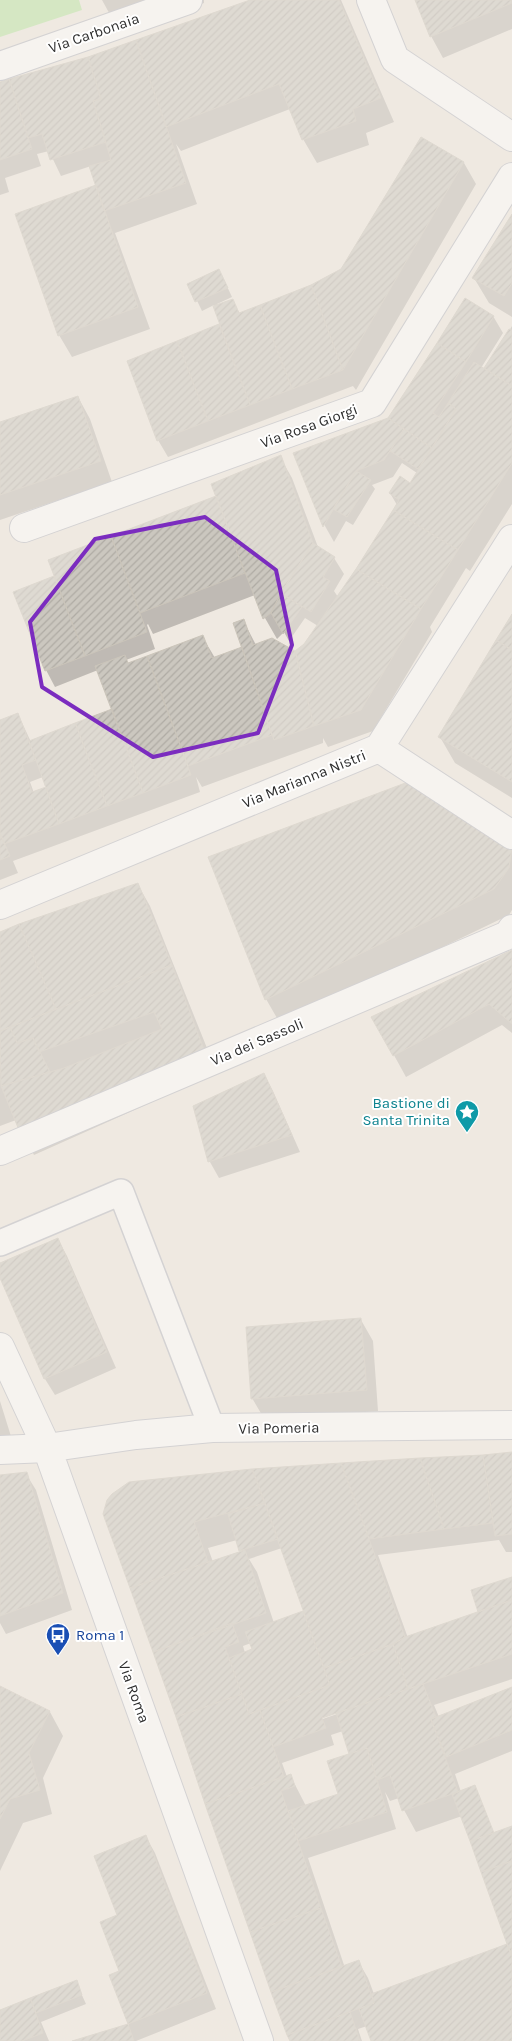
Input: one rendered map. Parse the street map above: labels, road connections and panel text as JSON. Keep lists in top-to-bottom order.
{
  "streets": {
    "street": [
      "Via Carbonaia",
      "Via Rosa Giorgi",
      "Via Marianna Nistri",
      "Via dei Sassoli",
      "Via Pomeria",
      "Via Roma"
    ]
  },
  "crossings": [
    ["Via Pomeria", "Via Roma"]
  ],
  "places": {
    "place": ["Bastione di Santa Trinita"],
    "bus stop": ["Roma 1"]
  }
}
